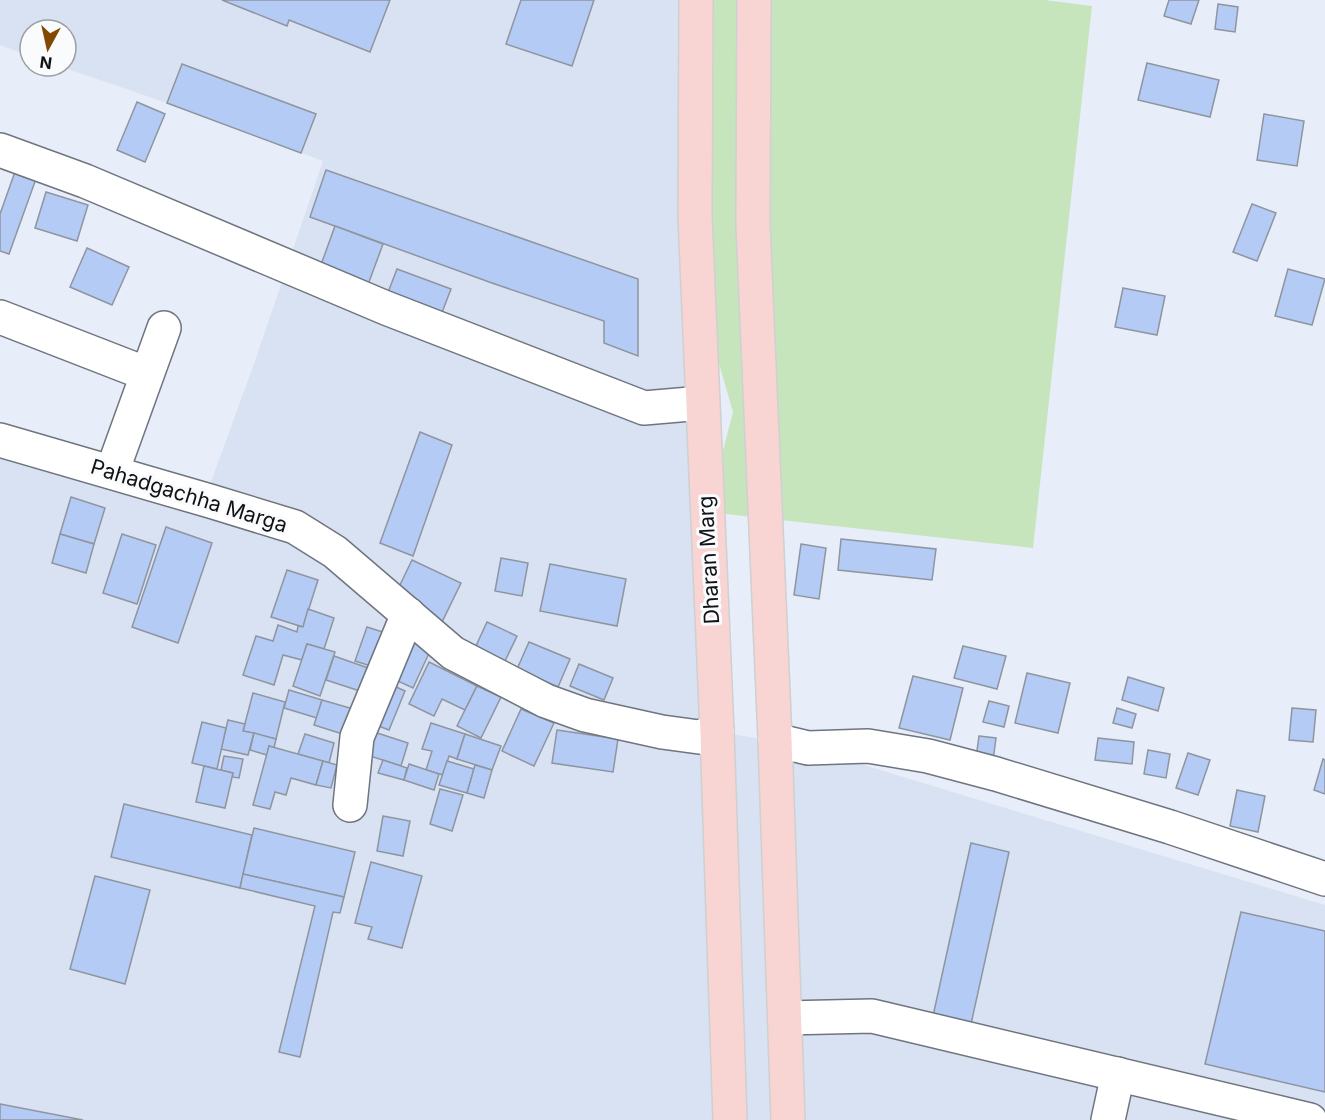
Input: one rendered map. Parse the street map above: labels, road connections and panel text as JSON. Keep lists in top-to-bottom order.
{
  "streets": {
    "main road": ["Dharan Marg"],
    "street": ["Pahadgachha Marga"]
  },
  "crossings": [
    ["Pahadgachha Marga", "Dharan Marg"]
  ],
  "north": "bottom"
}
